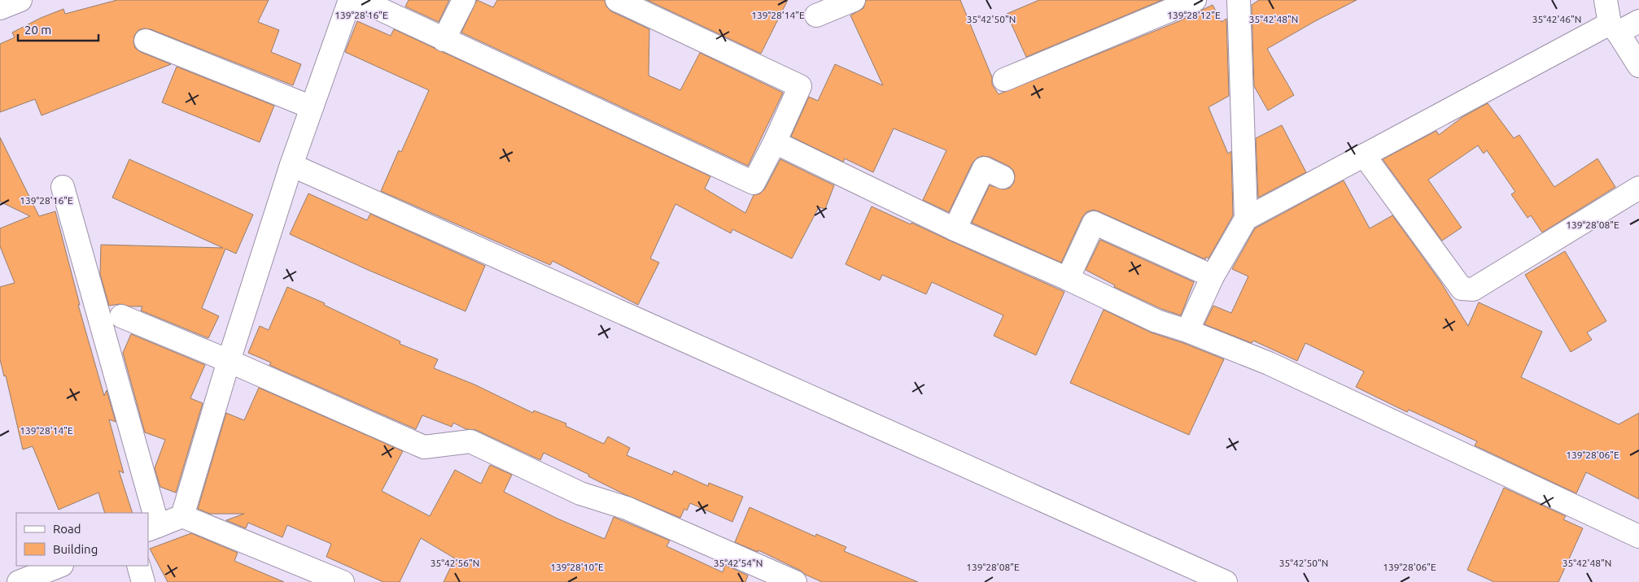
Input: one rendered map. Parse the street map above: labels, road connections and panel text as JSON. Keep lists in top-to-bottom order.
{
  "legend": ["Road", "Building"],
  "scale_bar": "20 m",
  "coordinates": [
    "139°28'14\"E",
    "139°28'16\"E",
    "139°28'12\"E",
    "35°42'50\"N",
    "35°42'48\"N",
    "35°42'46\"N",
    "139°28'08\"E",
    "139°28'06\"E",
    "35°42'56\"N",
    "35°42'54\"N",
    "139°28'10\"E"
  ]
}
